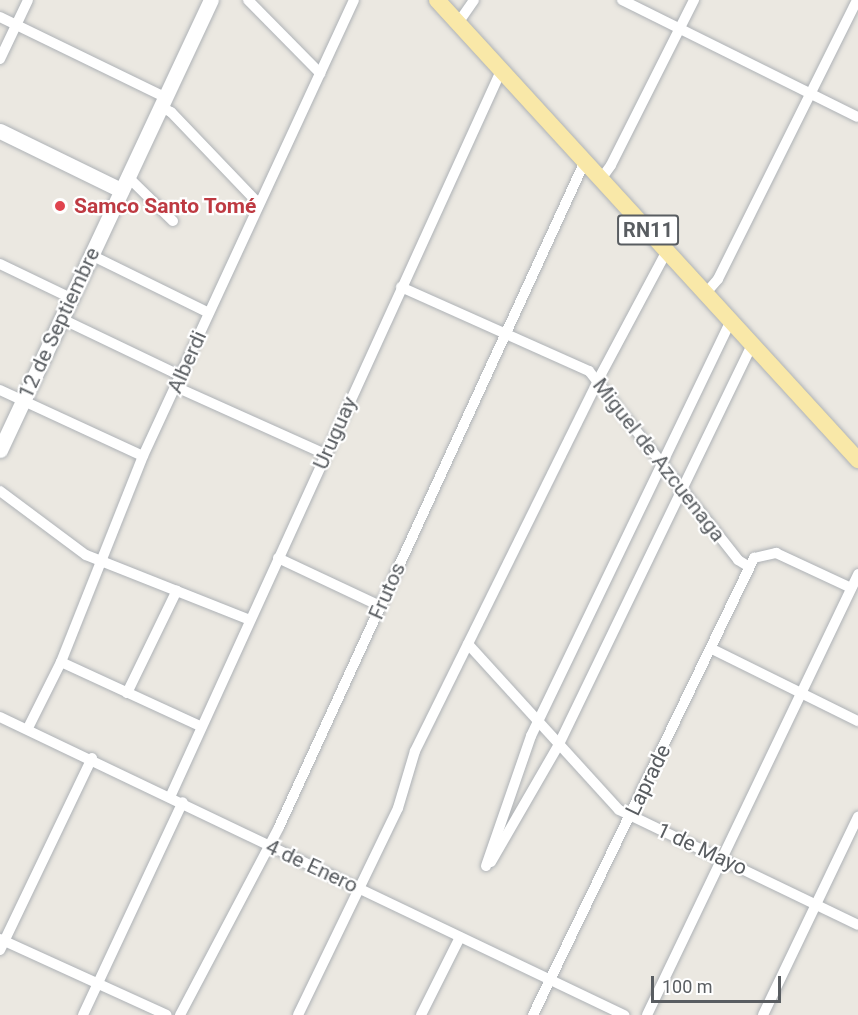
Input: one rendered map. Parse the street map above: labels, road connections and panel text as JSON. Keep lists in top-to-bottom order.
{
  "streets": {
    "main road": ["RN11"],
    "street": [
      "12 de Septiembre",
      "Alberdi",
      "Uruguay",
      "Miguel de Azcuenaga",
      "Frutos",
      "Laprade",
      "1 de Mayo",
      "4 de Enero"
    ]
  },
  "crossings": [
    ["RN11", "Uruguay"],
    ["RN11", "Frutos"],
    ["Alberdi", "4 de Enero"],
    ["Uruguay", "Miguel de Azcuenaga"],
    ["Uruguay", "4 de Enero"],
    ["Miguel de Azcuenaga", "Frutos"],
    ["Miguel de Azcuenaga", "Laprade"],
    ["Frutos", "4 de Enero"],
    ["Laprade", "1 de Mayo"],
    ["Laprade", "4 de Enero"]
  ],
  "places": ["Samco Santo Tomé"],
  "scale_bar": "100 m"
}
